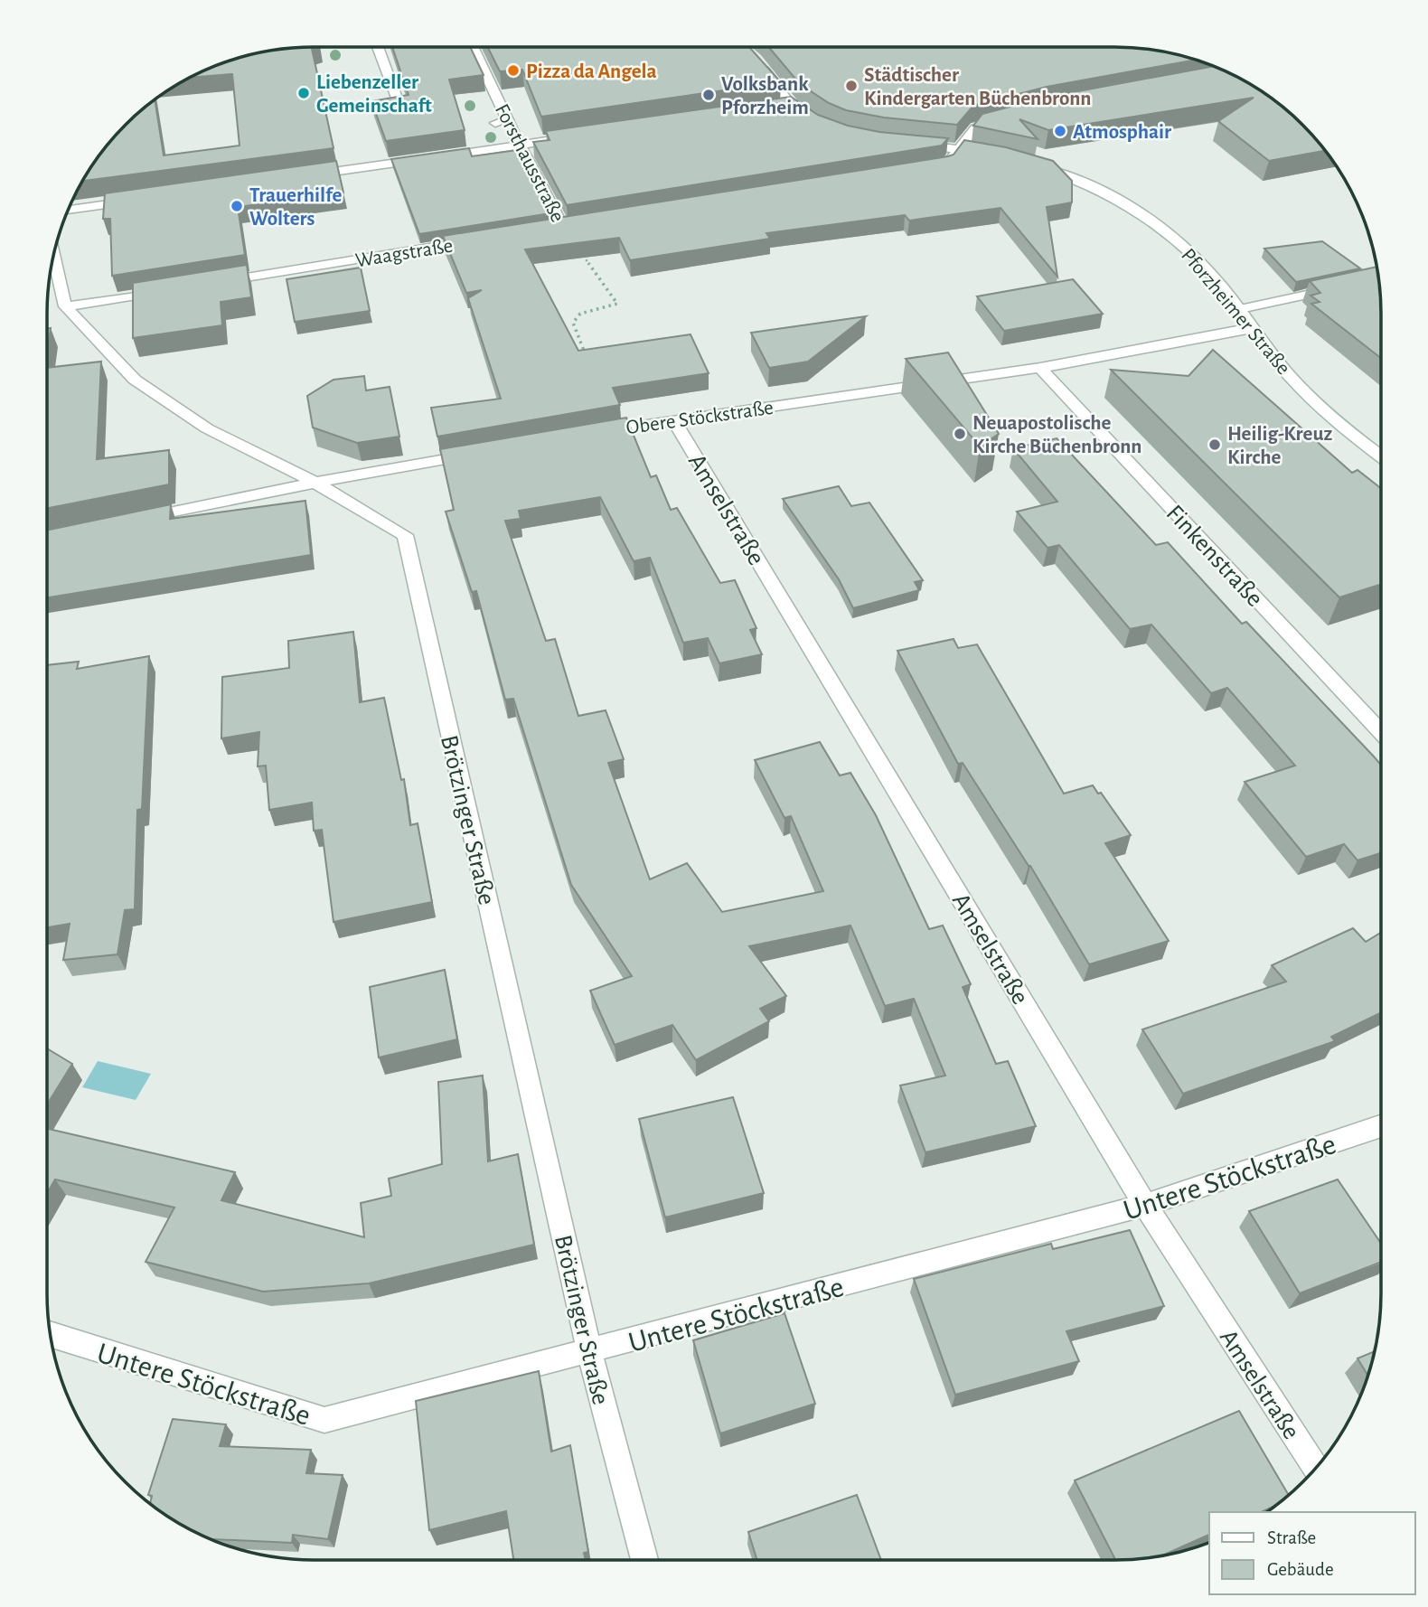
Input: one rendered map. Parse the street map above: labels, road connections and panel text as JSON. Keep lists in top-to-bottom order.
{
  "streets": {
    "street": [
      "Forsthausstraße",
      "Waagstraße",
      "Pforzheimer Straße",
      "Obere Stöckstraße",
      "Amselstraße",
      "Finkenstraße",
      "Brötzinger Straße",
      "Untere Stöckstraße"
    ]
  },
  "crossings": [
    ["Pforzheimer Straße", "Obere Stöckstraße"],
    ["Obere Stöckstraße", "Amselstraße"],
    ["Obere Stöckstraße", "Finkenstraße"],
    ["Amselstraße", "Untere Stöckstraße"],
    ["Brötzinger Straße", "Untere Stöckstraße"]
  ],
  "places": [
    "Pizza da Angela",
    "Städtischer Kindergarten Büchenbronn",
    "Liebenzeller Gemeinschaft",
    "Volksbank Pforzheim",
    "Atmosphair",
    "Trauerhilfe Wolters",
    "Neuapostolische Kirche Büchenbronn",
    "Heilig-Kreuz Kirche"
  ],
  "legend": ["Straße", "Gebäude"]
}
